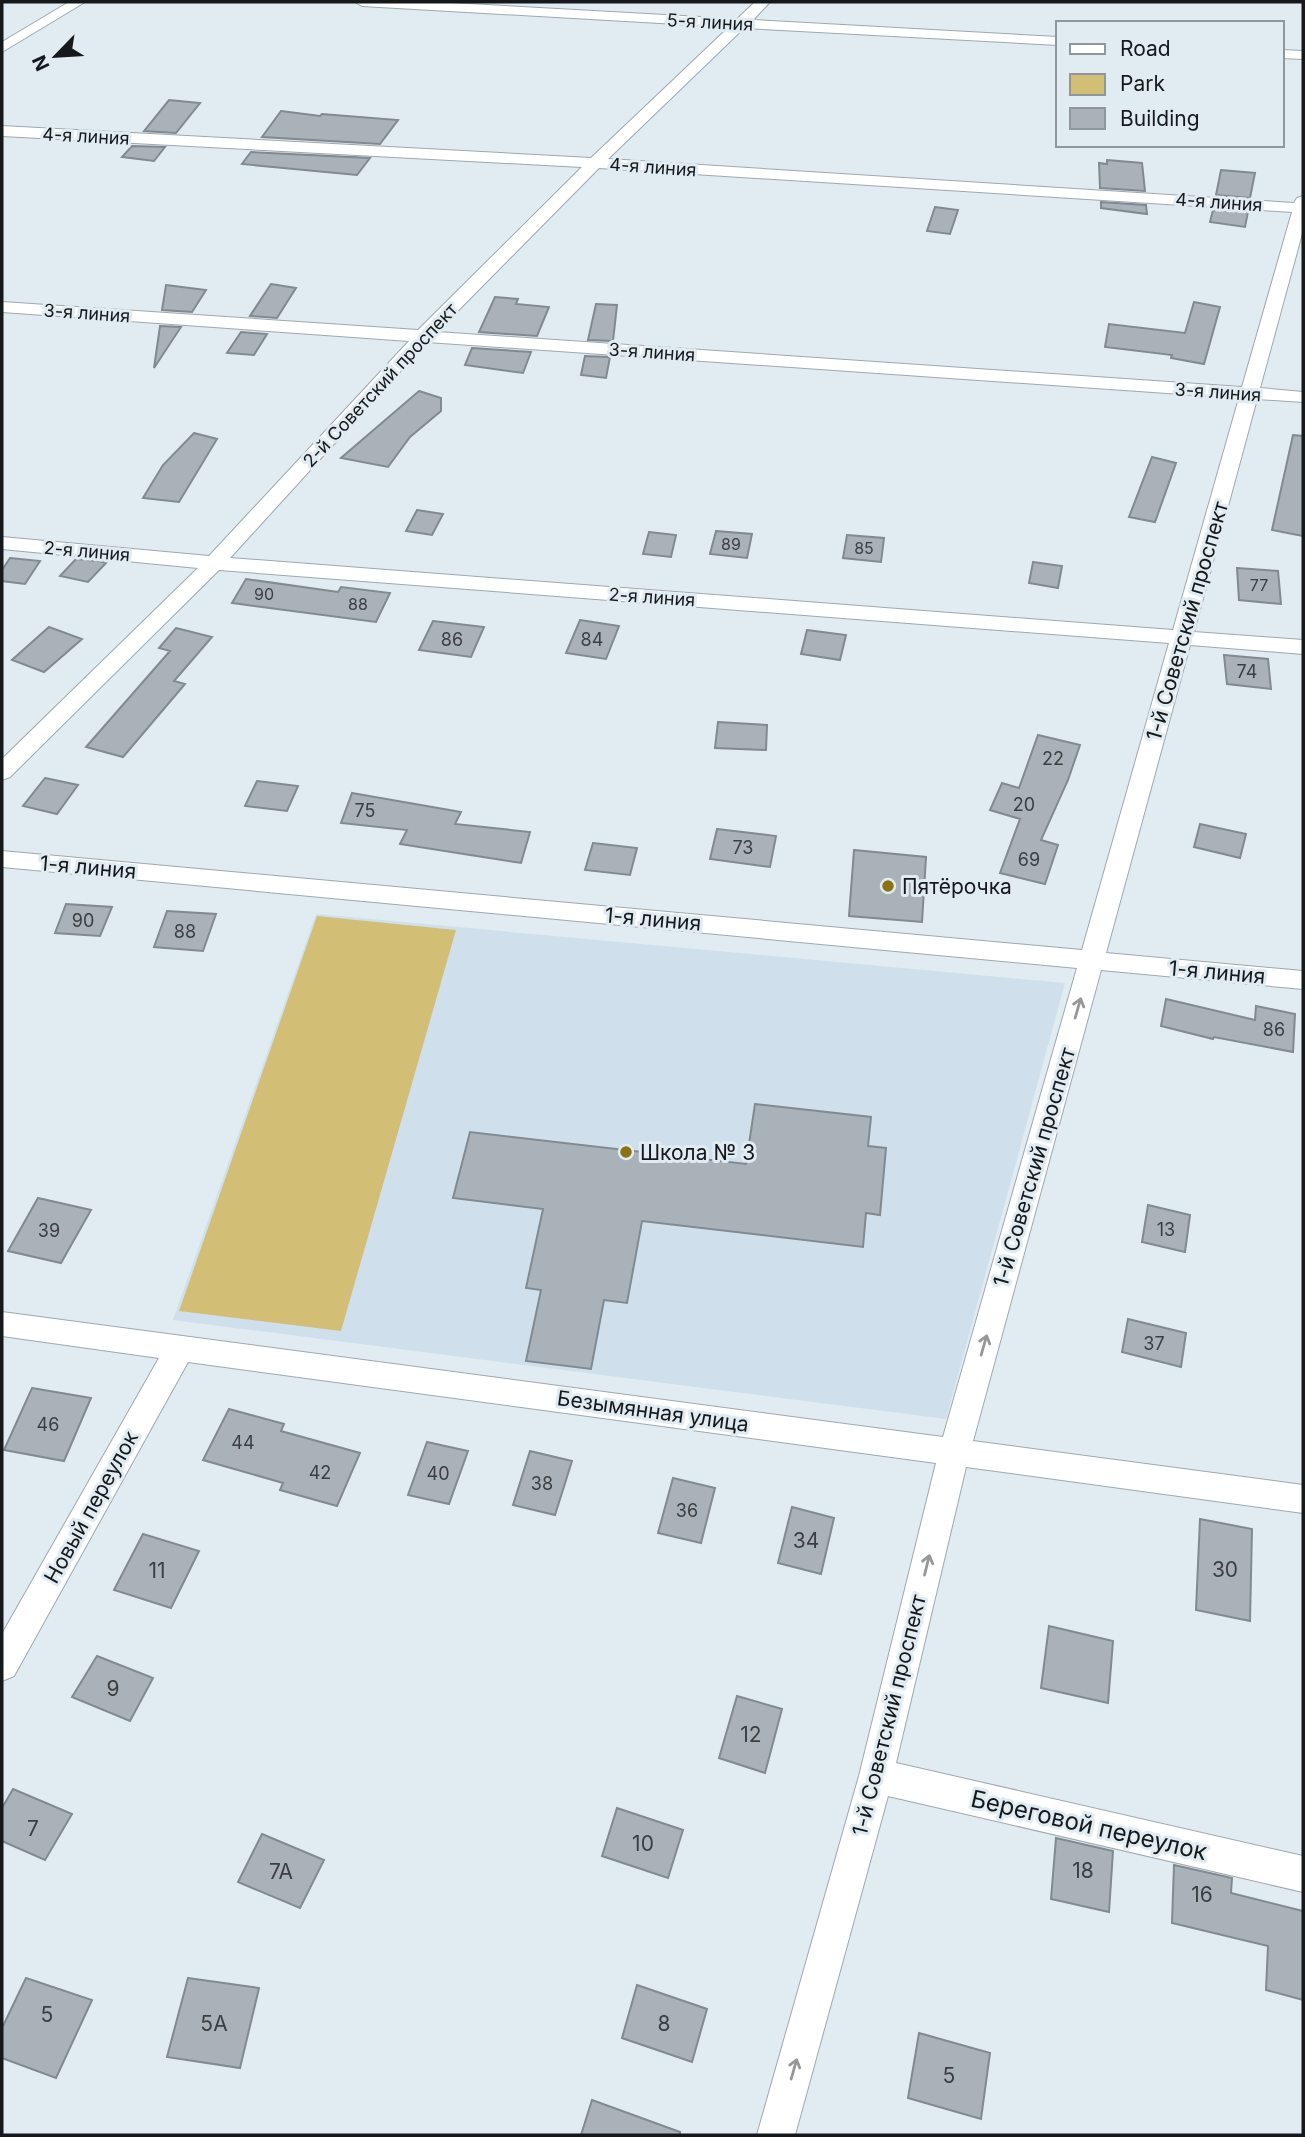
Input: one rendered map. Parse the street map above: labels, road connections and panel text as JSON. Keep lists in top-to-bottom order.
{
  "streets": {
    "street": [
      "5-я линия",
      "4-я линия",
      "3-я линия",
      "2-й Советский проспект",
      "2-я линия",
      "1-й Советский проспект",
      "1-я линия",
      "Безымянная улица",
      "Новый переулок",
      "Береговой переулок"
    ]
  },
  "crossings": [
    ["5-я линия", "2-й Советский проспект"],
    ["4-я линия", "2-й Советский проспект"],
    ["4-я линия", "1-й Советский проспект"],
    ["3-я линия", "2-й Советский проспект"],
    ["3-я линия", "1-й Советский проспект"],
    ["2-й Советский проспект", "2-я линия"],
    ["2-я линия", "1-й Советский проспект"],
    ["1-й Советский проспект", "1-я линия"],
    ["1-й Советский проспект", "Безымянная улица"],
    ["1-й Советский проспект", "Береговой переулок"],
    ["Безымянная улица", "Новый переулок"]
  ],
  "one_way": ["1-й Советский проспект"],
  "places": ["Пятёрочка", "Школа № 3"],
  "house_numbers": [
    "89",
    "85",
    "77",
    "90",
    "88",
    "86",
    "84",
    "74",
    "22",
    "20",
    "75",
    "73",
    "69",
    "90",
    "88",
    "86",
    "13",
    "39",
    "37",
    "46",
    "44",
    "42",
    "40",
    "38",
    "36",
    "34",
    "30",
    "11",
    "9",
    "12",
    "7",
    "10",
    "18",
    "7А",
    "16",
    "5",
    "5А",
    "8",
    "5"
  ],
  "legend": ["Road", "Park", "Building"],
  "north": "bottom left"
}
